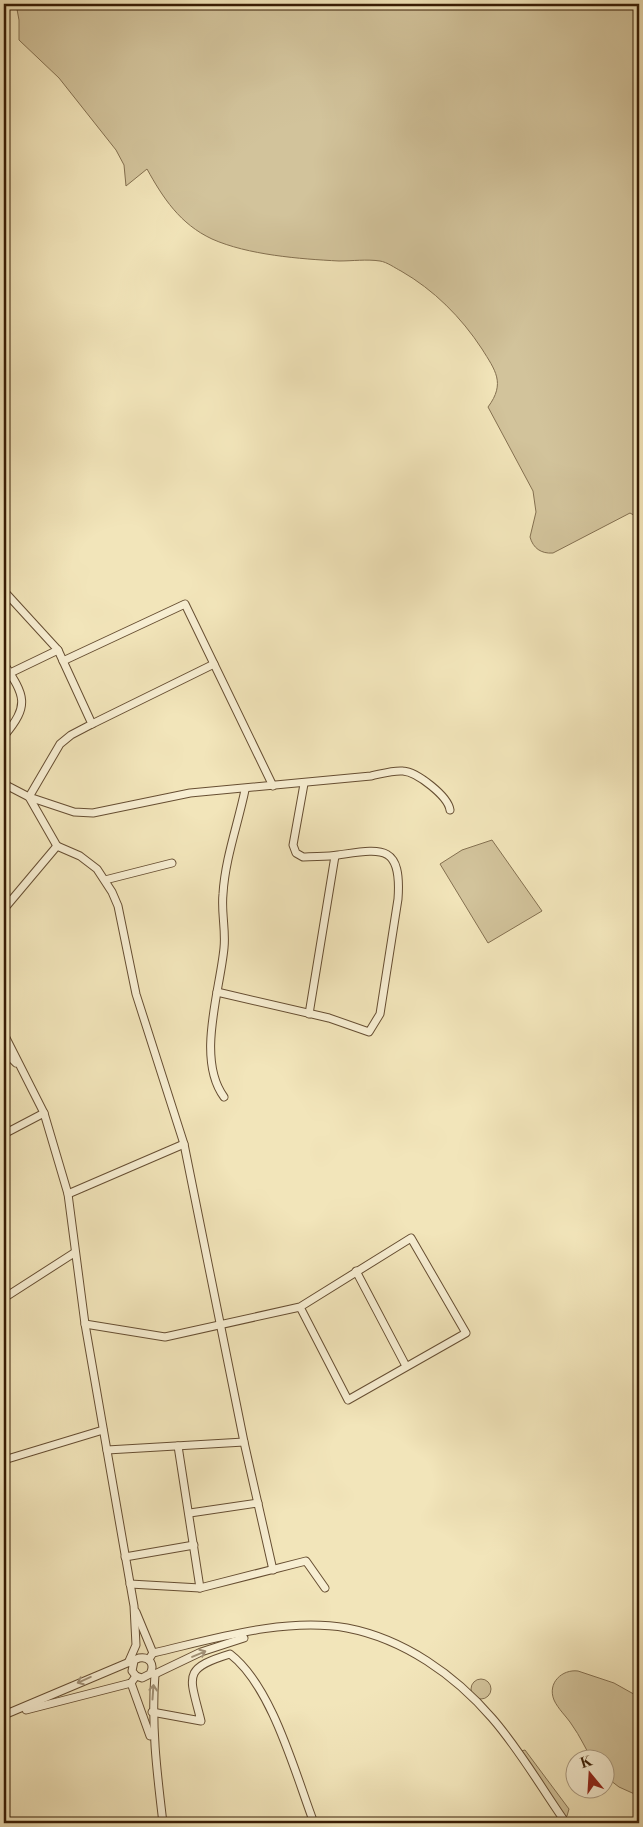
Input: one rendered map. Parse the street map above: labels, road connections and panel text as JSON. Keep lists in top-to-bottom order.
{
  "north": "top"
}
